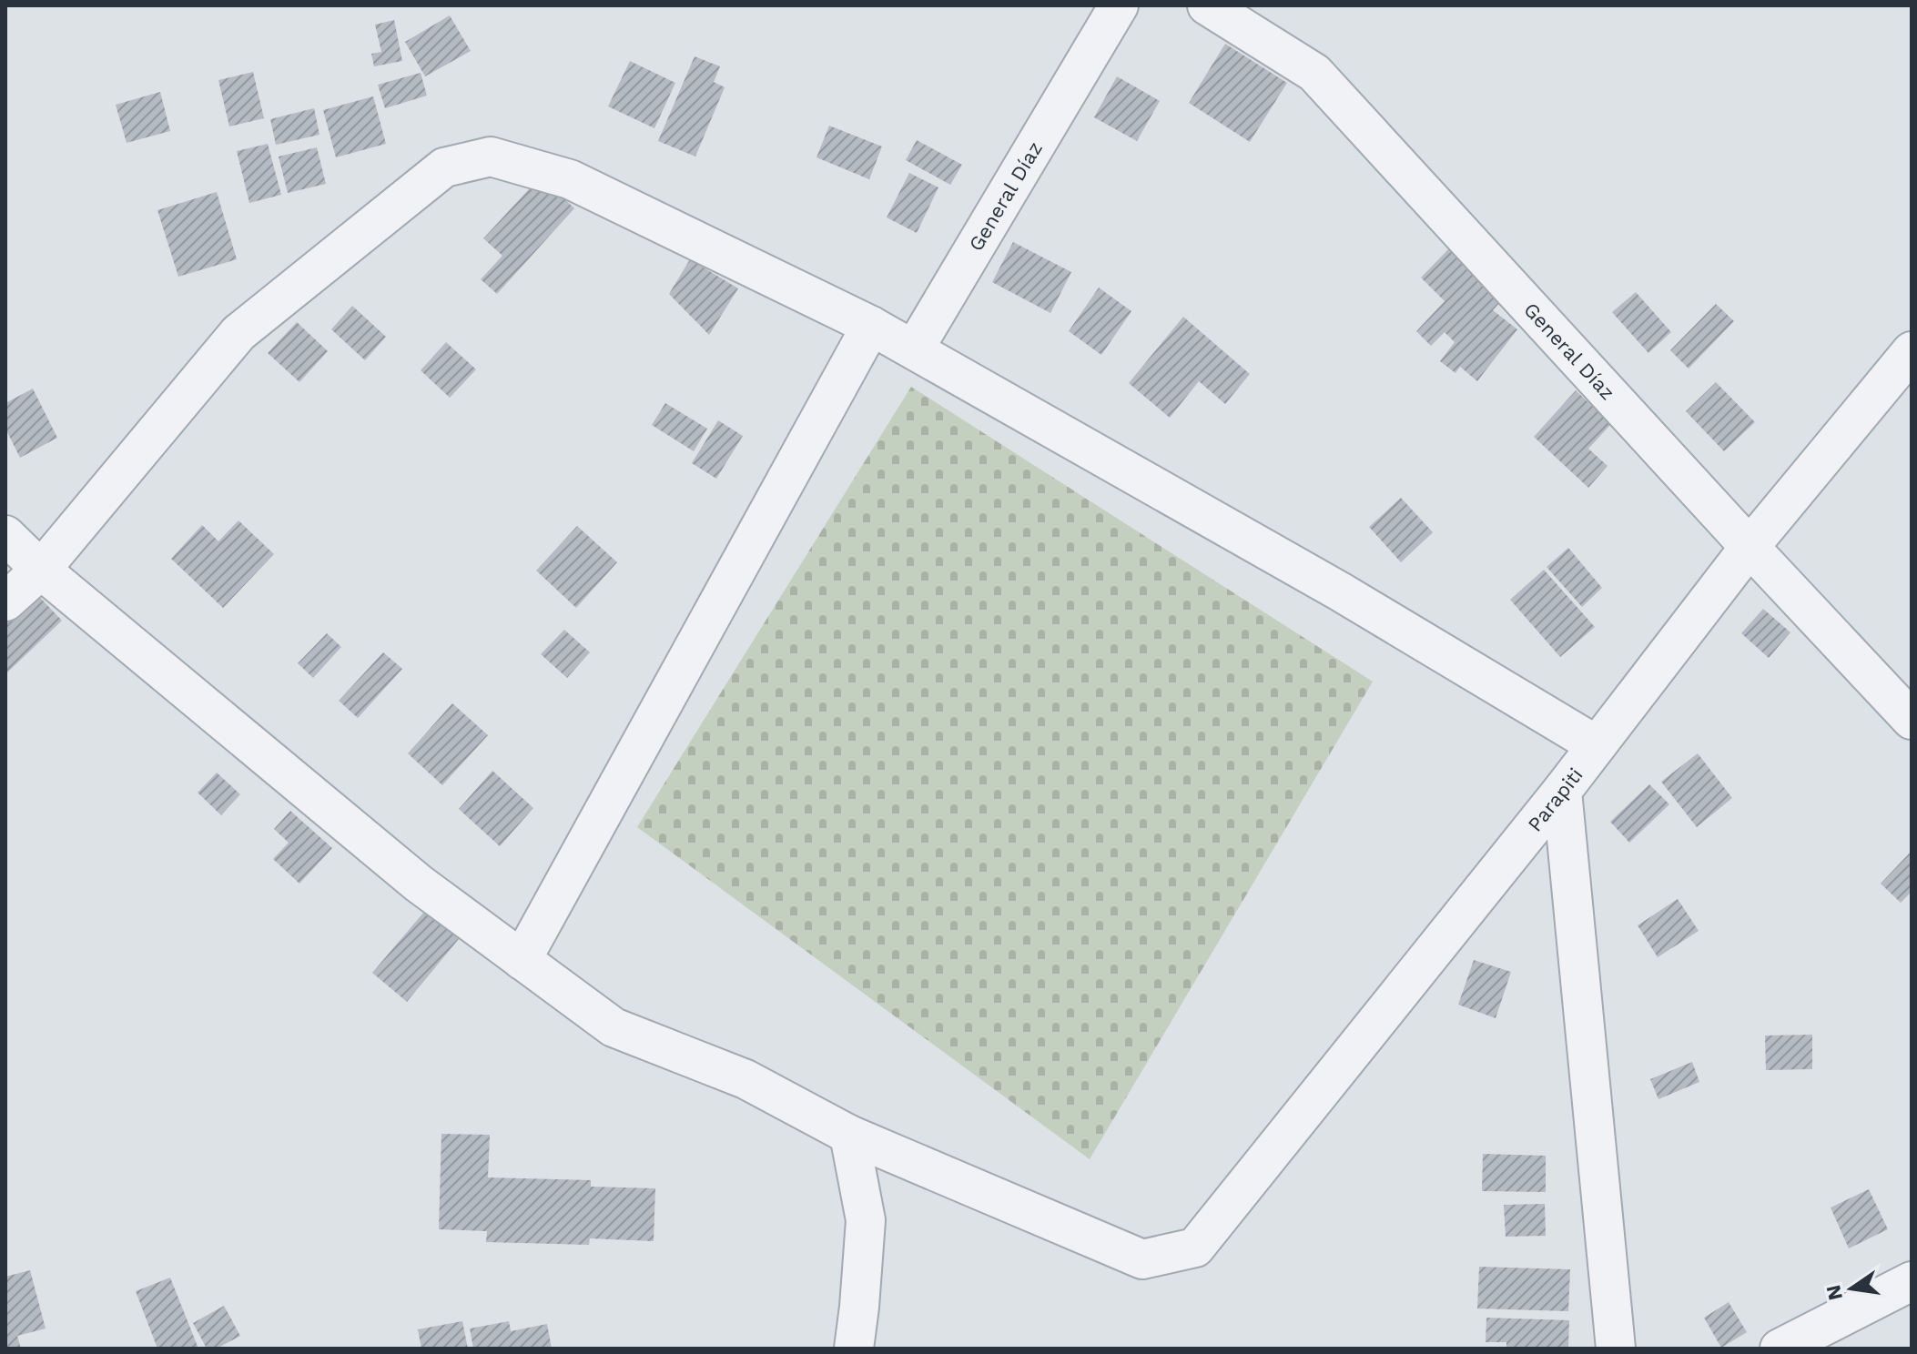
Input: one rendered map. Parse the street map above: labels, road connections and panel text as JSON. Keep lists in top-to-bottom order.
{
  "streets": {
    "street": ["General Díaz", "Parapiti"]
  },
  "crossings": [
    ["General Díaz", "Parapiti"]
  ],
  "north": "left"
}
